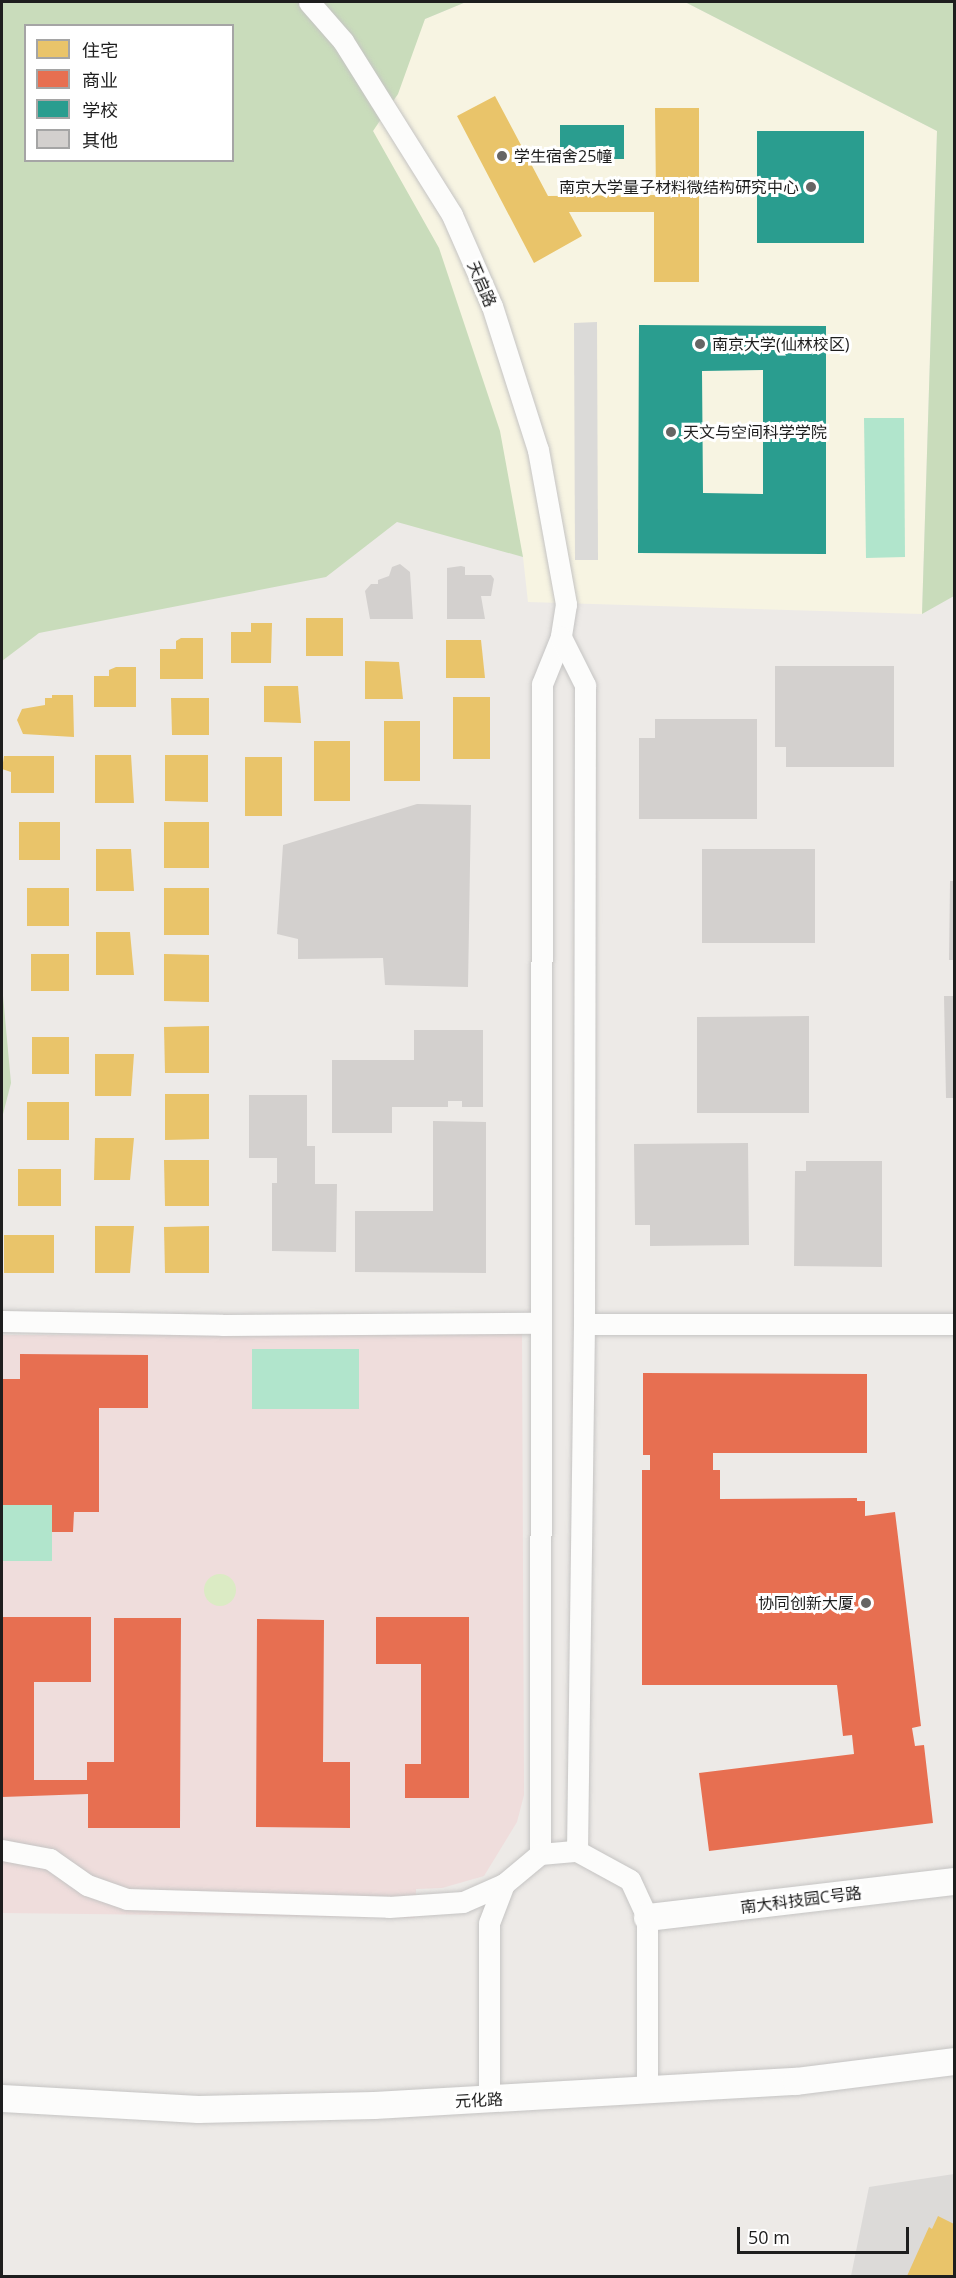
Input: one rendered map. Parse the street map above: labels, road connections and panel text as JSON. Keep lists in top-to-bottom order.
{
  "streets": {
    "street": ["天启路", "南大科技园C号路", "元化路"]
  },
  "places": [
    "学生宿舍25幢",
    "南京大学量子材料微结构研究中心",
    "南京大学(仙林校区)",
    "天文与空间科学学院",
    "协同创新大厦"
  ],
  "legend": [
    "住宅",
    "商业",
    "学校",
    "其他"
  ],
  "scale_bar": "50 m"
}
